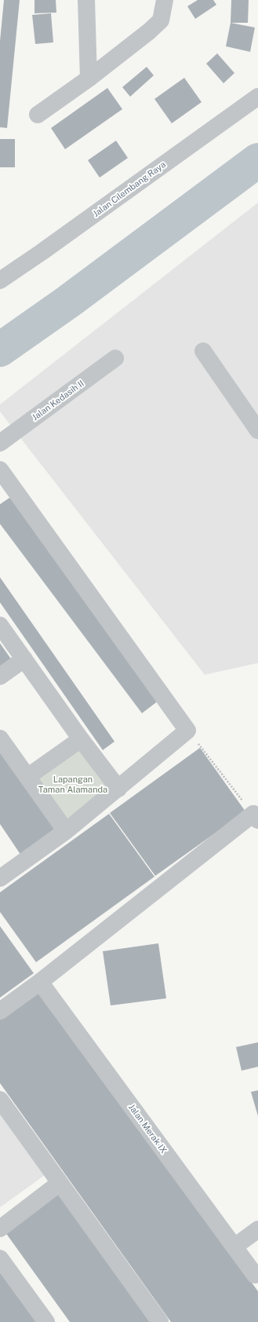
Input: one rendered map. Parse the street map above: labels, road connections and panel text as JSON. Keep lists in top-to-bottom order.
{
  "streets": {
    "street": ["Jalan Cilembang Raya", "Jalan Kedasih II", "Jalan Merak IX"]
  },
  "parks": ["Lapangan Taman Alamanda"]
}
